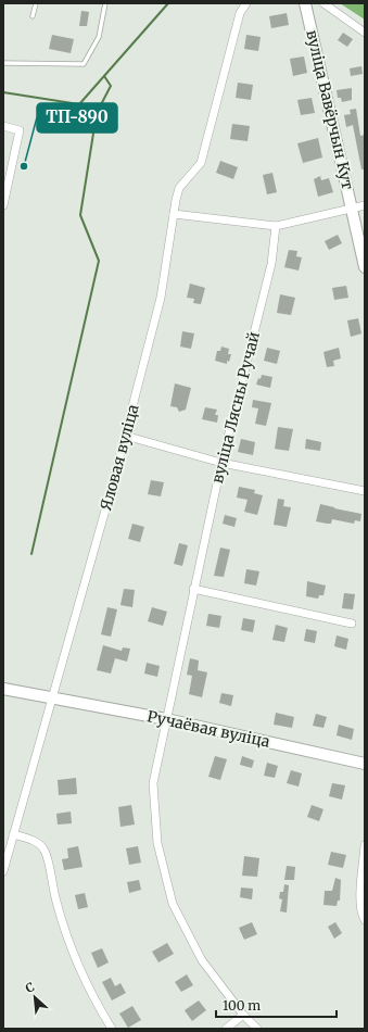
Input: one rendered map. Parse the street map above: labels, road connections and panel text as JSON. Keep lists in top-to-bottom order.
{
  "streets": {
    "street": [
      "вуліца Вавёрчын Кут",
      "вуліца Лясны Ручай",
      "Яловая вуліца",
      "Ручаёвая вуліца"
    ]
  },
  "crossings": [
    ["вуліца Лясны Ручай", "Ручаёвая вуліца"],
    ["Яловая вуліца", "Ручаёвая вуліца"]
  ],
  "places": ["ТП-890"],
  "scale_bar": "100 m",
  "north": "top left"
}
